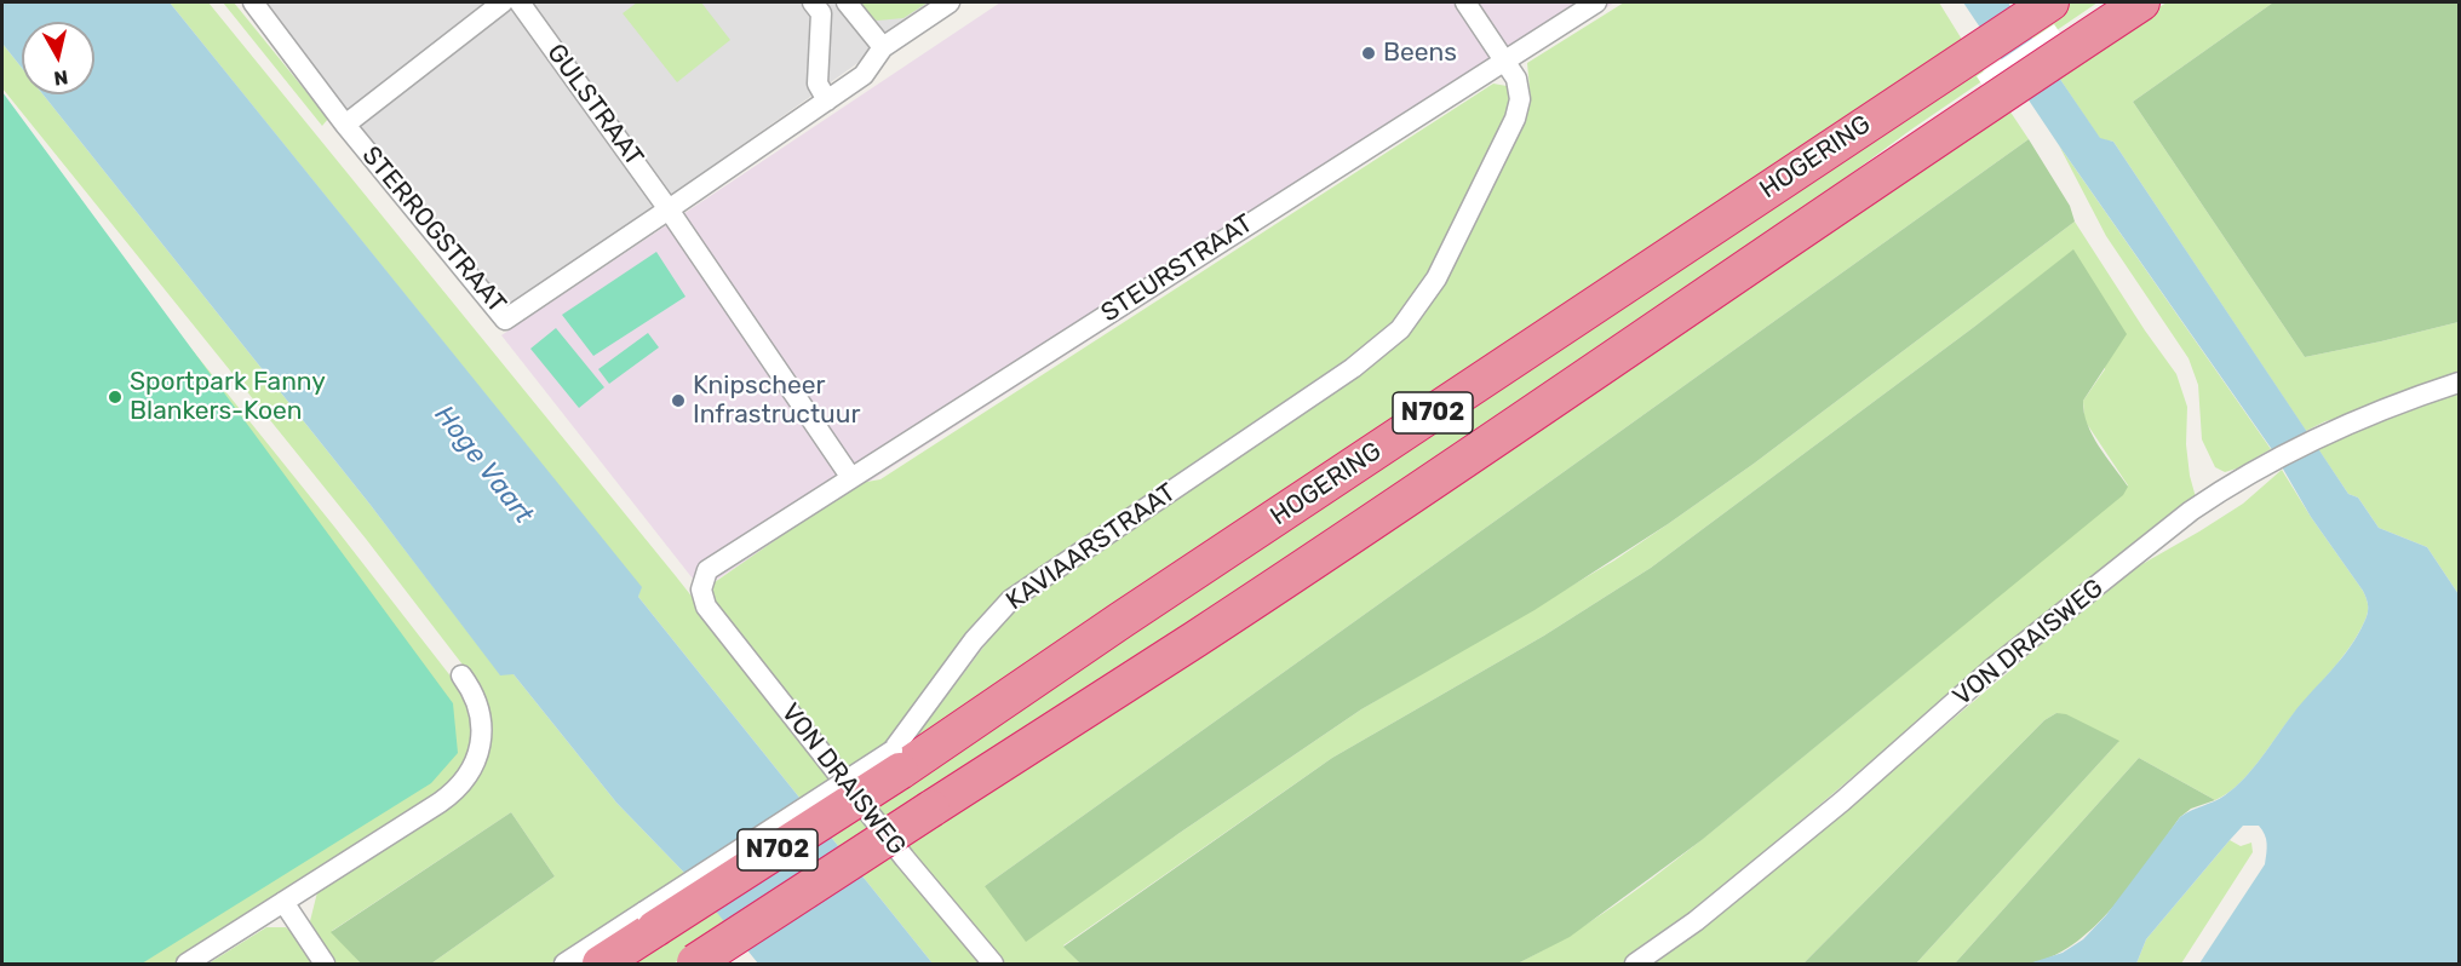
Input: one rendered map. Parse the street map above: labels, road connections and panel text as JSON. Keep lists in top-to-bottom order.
{
  "streets": {
    "highway": ["HOGERING", "N702"],
    "street": [
      "GULSTRAAT",
      "STERROGSTRAAT",
      "STEURSTRAAT",
      "KAVIAARSTRAAT",
      "VON DRAISWEG"
    ]
  },
  "crossings": [
    ["GULSTRAAT", "STERROGSTRAAT"],
    ["HOGERING", "KAVIAARSTRAAT"],
    ["STEURSTRAAT", "KAVIAARSTRAAT"],
    ["STEURSTRAAT", "VON DRAISWEG"]
  ],
  "water": ["Hoge Vaart"],
  "places": ["Beens", "Sportpark Fanny Blankers-Koen", "Knipscheer Infrastructuur"],
  "north": "bottom"
}
